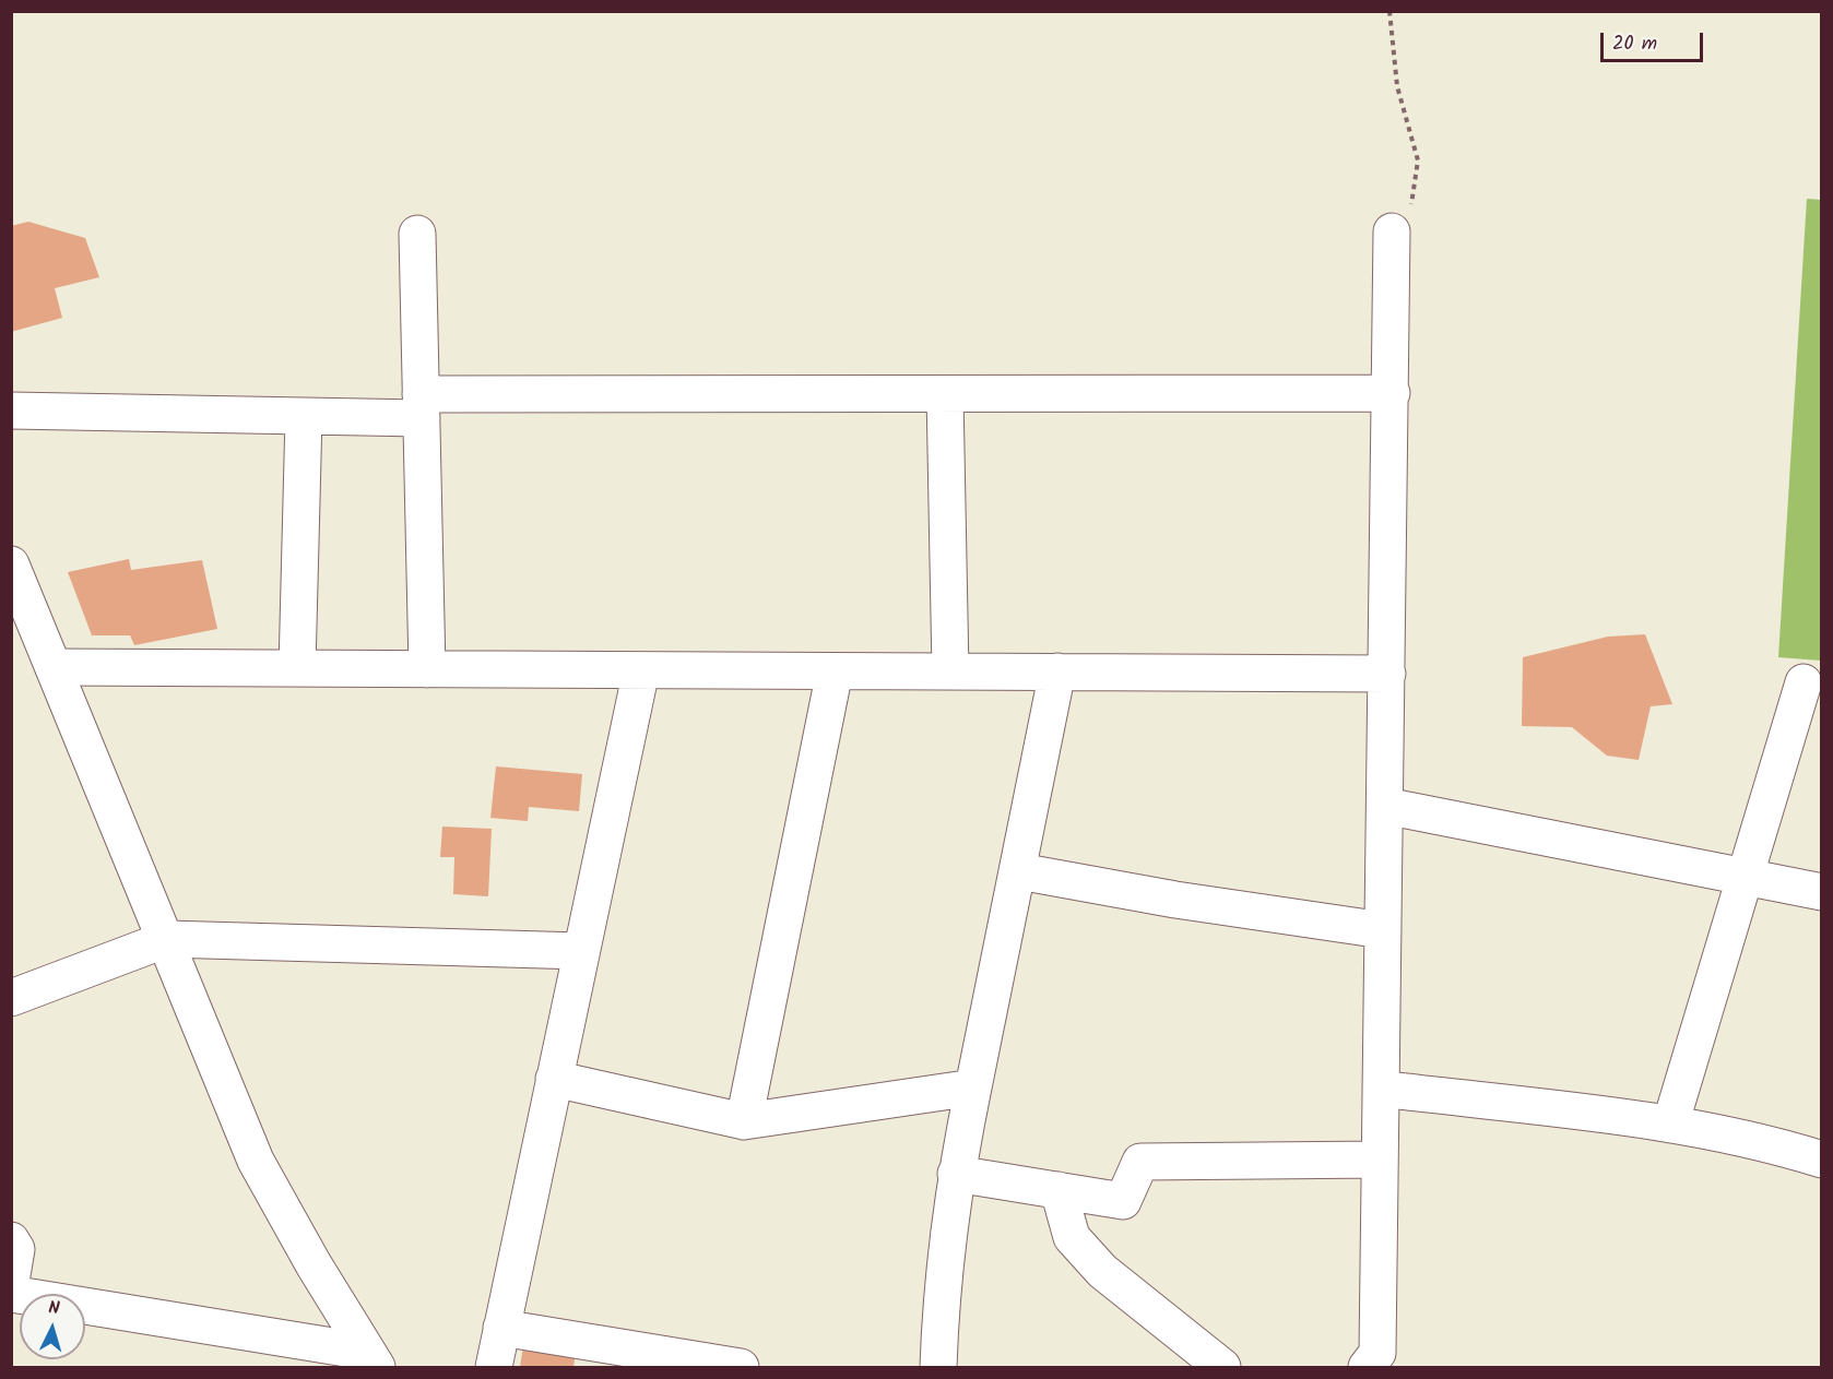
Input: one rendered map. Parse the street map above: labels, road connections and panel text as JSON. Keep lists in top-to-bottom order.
{
  "scale_bar": "20 m",
  "north": "top"
}
